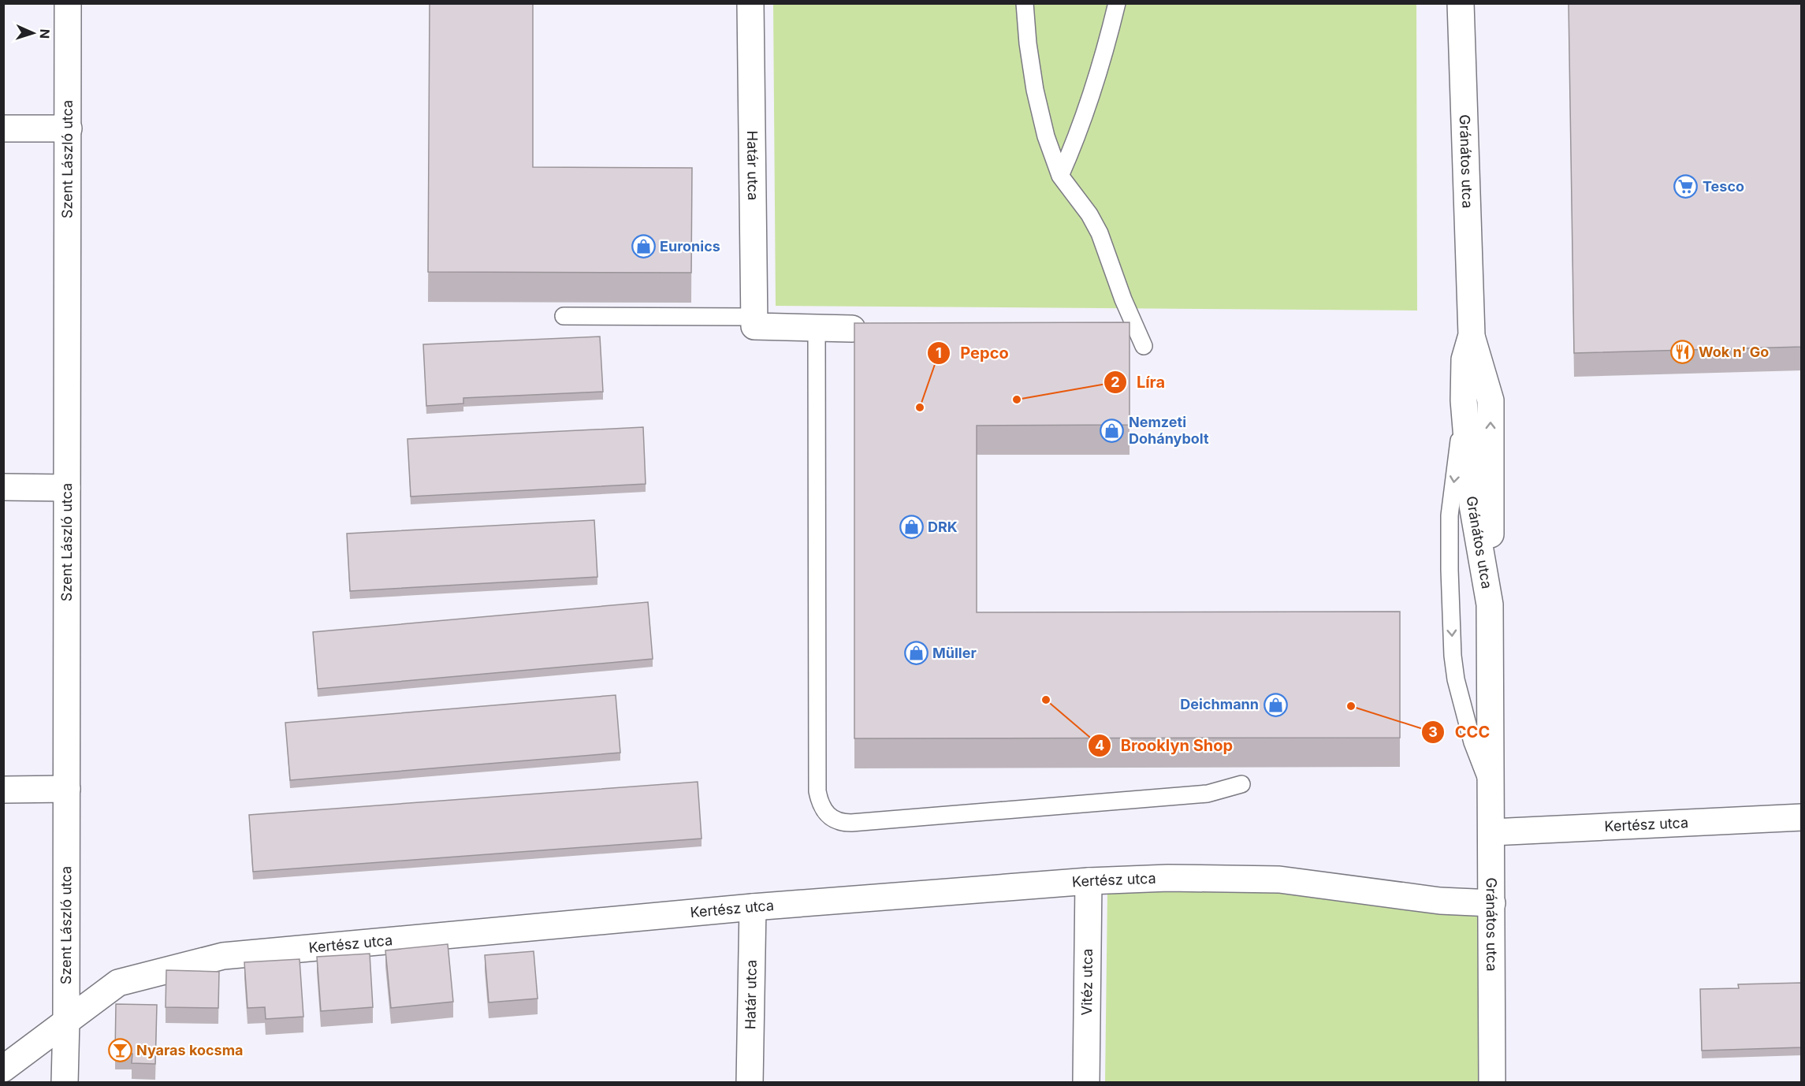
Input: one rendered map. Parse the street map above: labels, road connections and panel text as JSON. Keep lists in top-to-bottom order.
{
  "streets": {
    "street": [
      "Szent László utca",
      "Gránátos utca",
      "Határ utca",
      "Kertész utca",
      "Vitéz utca"
    ]
  },
  "crossings": [
    ["Szent László utca", "Kertész utca"],
    ["Gránátos utca", "Kertész utca"],
    ["Határ utca", "Kertész utca"],
    ["Kertész utca", "Vitéz utca"]
  ],
  "places": {
    "supermarket": ["Tesco"],
    "shop": [
      "Euronics",
      "Nemzeti Dohánybolt",
      "DRK",
      "Müller",
      "Deichmann"
    ],
    "restaurant": ["Wok n' Go"],
    "other": [
      "Líra",
      "Pepco",
      "Brooklyn Shop",
      "CCC"
    ],
    "bar": ["Nyaras kocsma"]
  },
  "north": "right"
}
